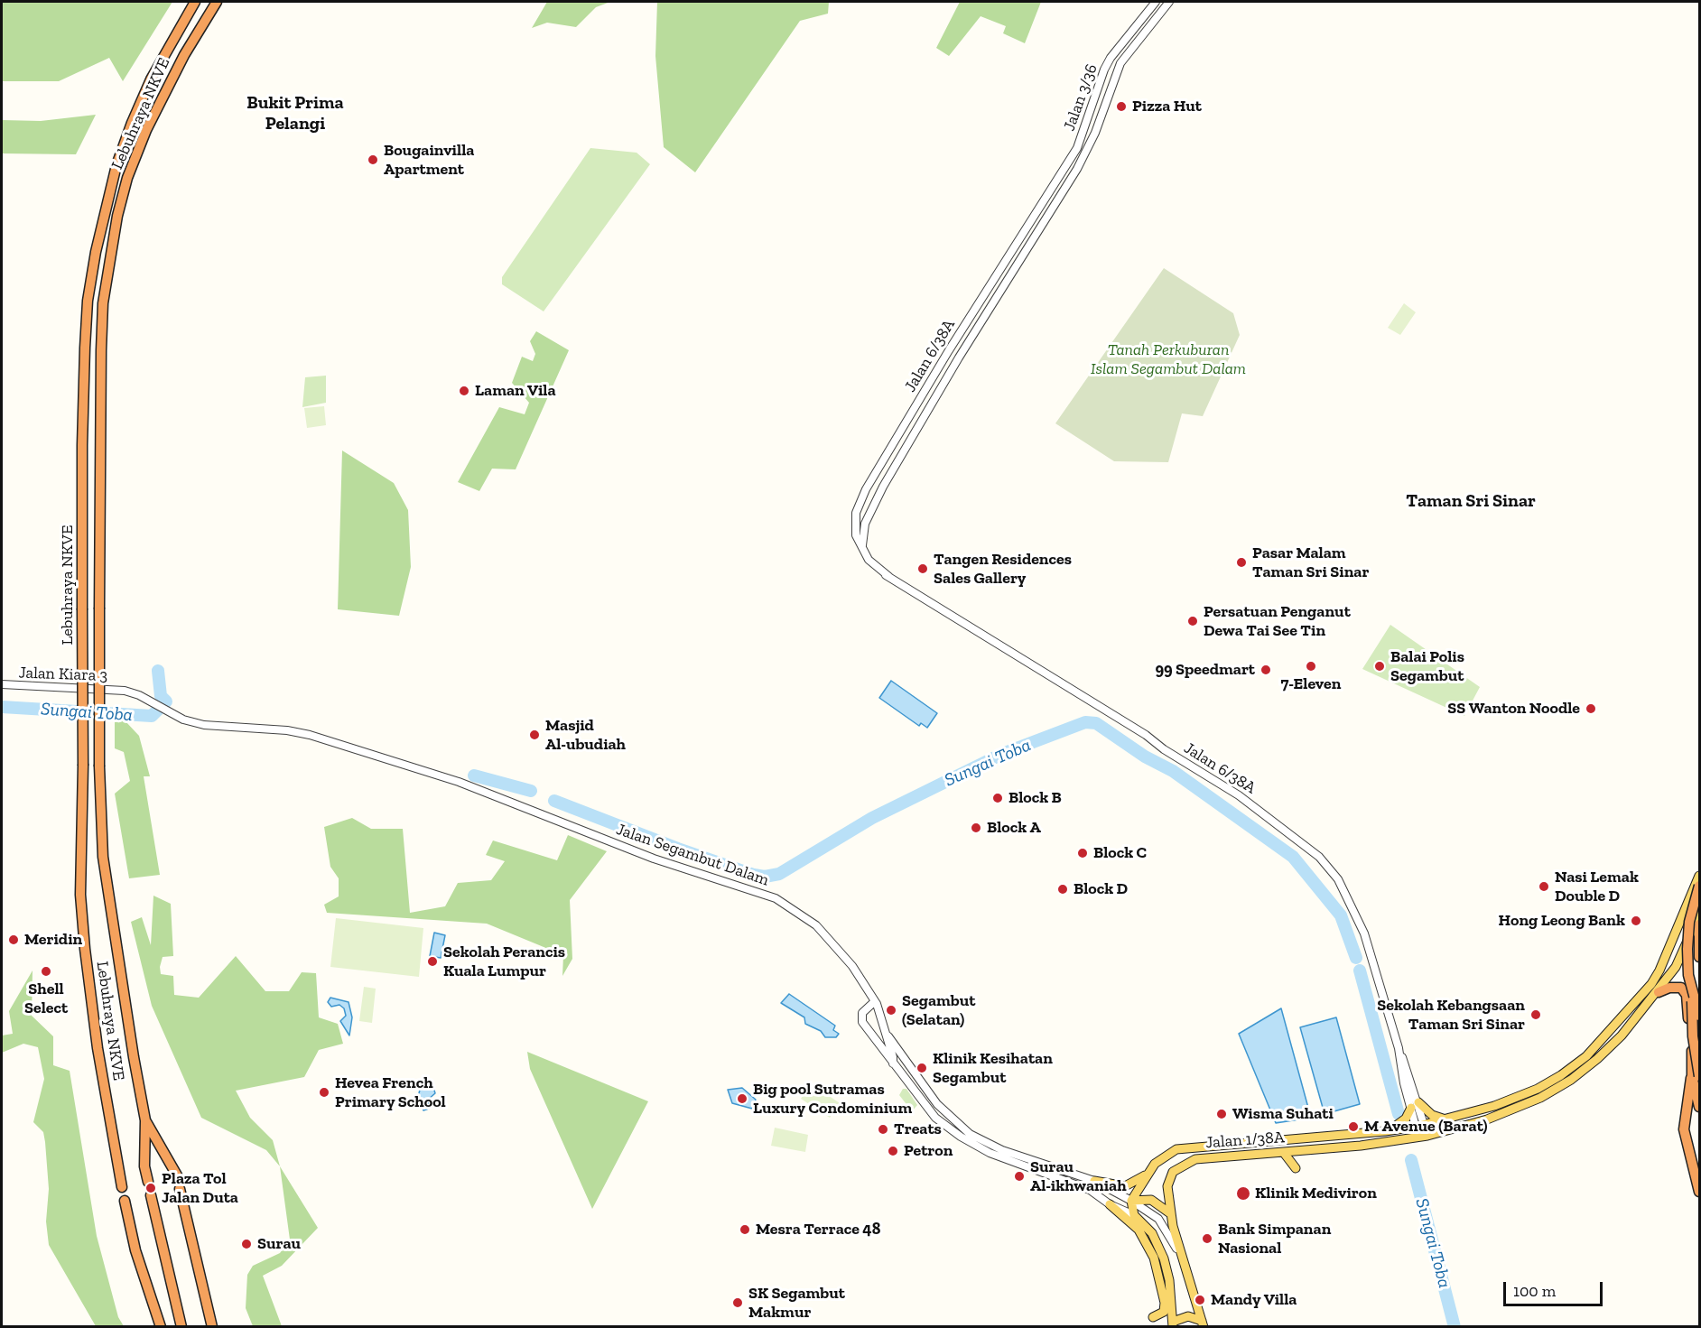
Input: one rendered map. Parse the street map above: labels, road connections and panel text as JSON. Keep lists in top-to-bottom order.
{
  "streets": {
    "highway": ["Lebuhraya NKVE"],
    "main road": ["Jalan 1/38A"],
    "street": [
      "Jalan 3/36",
      "Jalan 6/38A",
      "Jalan Kiara 3",
      "Jalan Segambut Dalam"
    ]
  },
  "crossings": [
    ["Jalan 3/36", "Jalan 6/38A"],
    ["Jalan 6/38A", "Jalan 1/38A"],
    ["Jalan Kiara 3", "Jalan Segambut Dalam"]
  ],
  "districts": ["Bukit Prima Pelangi", "Taman Sri Sinar"],
  "water": ["Sungai Toba"],
  "parks": ["Tanah Perkuburan Islam Segambut Dalam"],
  "places": [
    "Pizza Hut",
    "Bougainvilla Apartment",
    "Laman Vila",
    "Pasar Malam Taman Sri Sinar",
    "Tangen Residences Sales Gallery",
    "Persatuan Penganut Dewa Tai See Tin",
    "7-Eleven",
    "Balai Polis Segambut",
    "99 Speedmart",
    "SS Wanton Noodle",
    "Masjid Al-ubudiah",
    "Block B",
    "Block A",
    "Block C",
    "Nasi Lemak Double D",
    "Block D",
    "Hong Leong Bank",
    "Meridin",
    "Sekolah Perancis Kuala Lumpur",
    "Shell Select",
    "Segambut (Selatan)",
    "Sekolah Kebangsaan Taman Sri Sinar",
    "Klinik Kesihatan Segambut",
    "Hevea French Primary School",
    "Big pool Sutramas Luxury Condominium",
    "Wisma Suhati",
    "M Avenue (Barat)",
    "Treats",
    "Petron",
    "Surau Al-ikhwaniah",
    "Plaza Tol Jalan Duta",
    "Klinik Mediviron",
    "Mesra Terrace 48",
    "Bank Simpanan Nasional",
    "Surau",
    "Mandy Villa",
    "SK Segambut Makmur"
  ],
  "scale_bar": "100 m"
}
